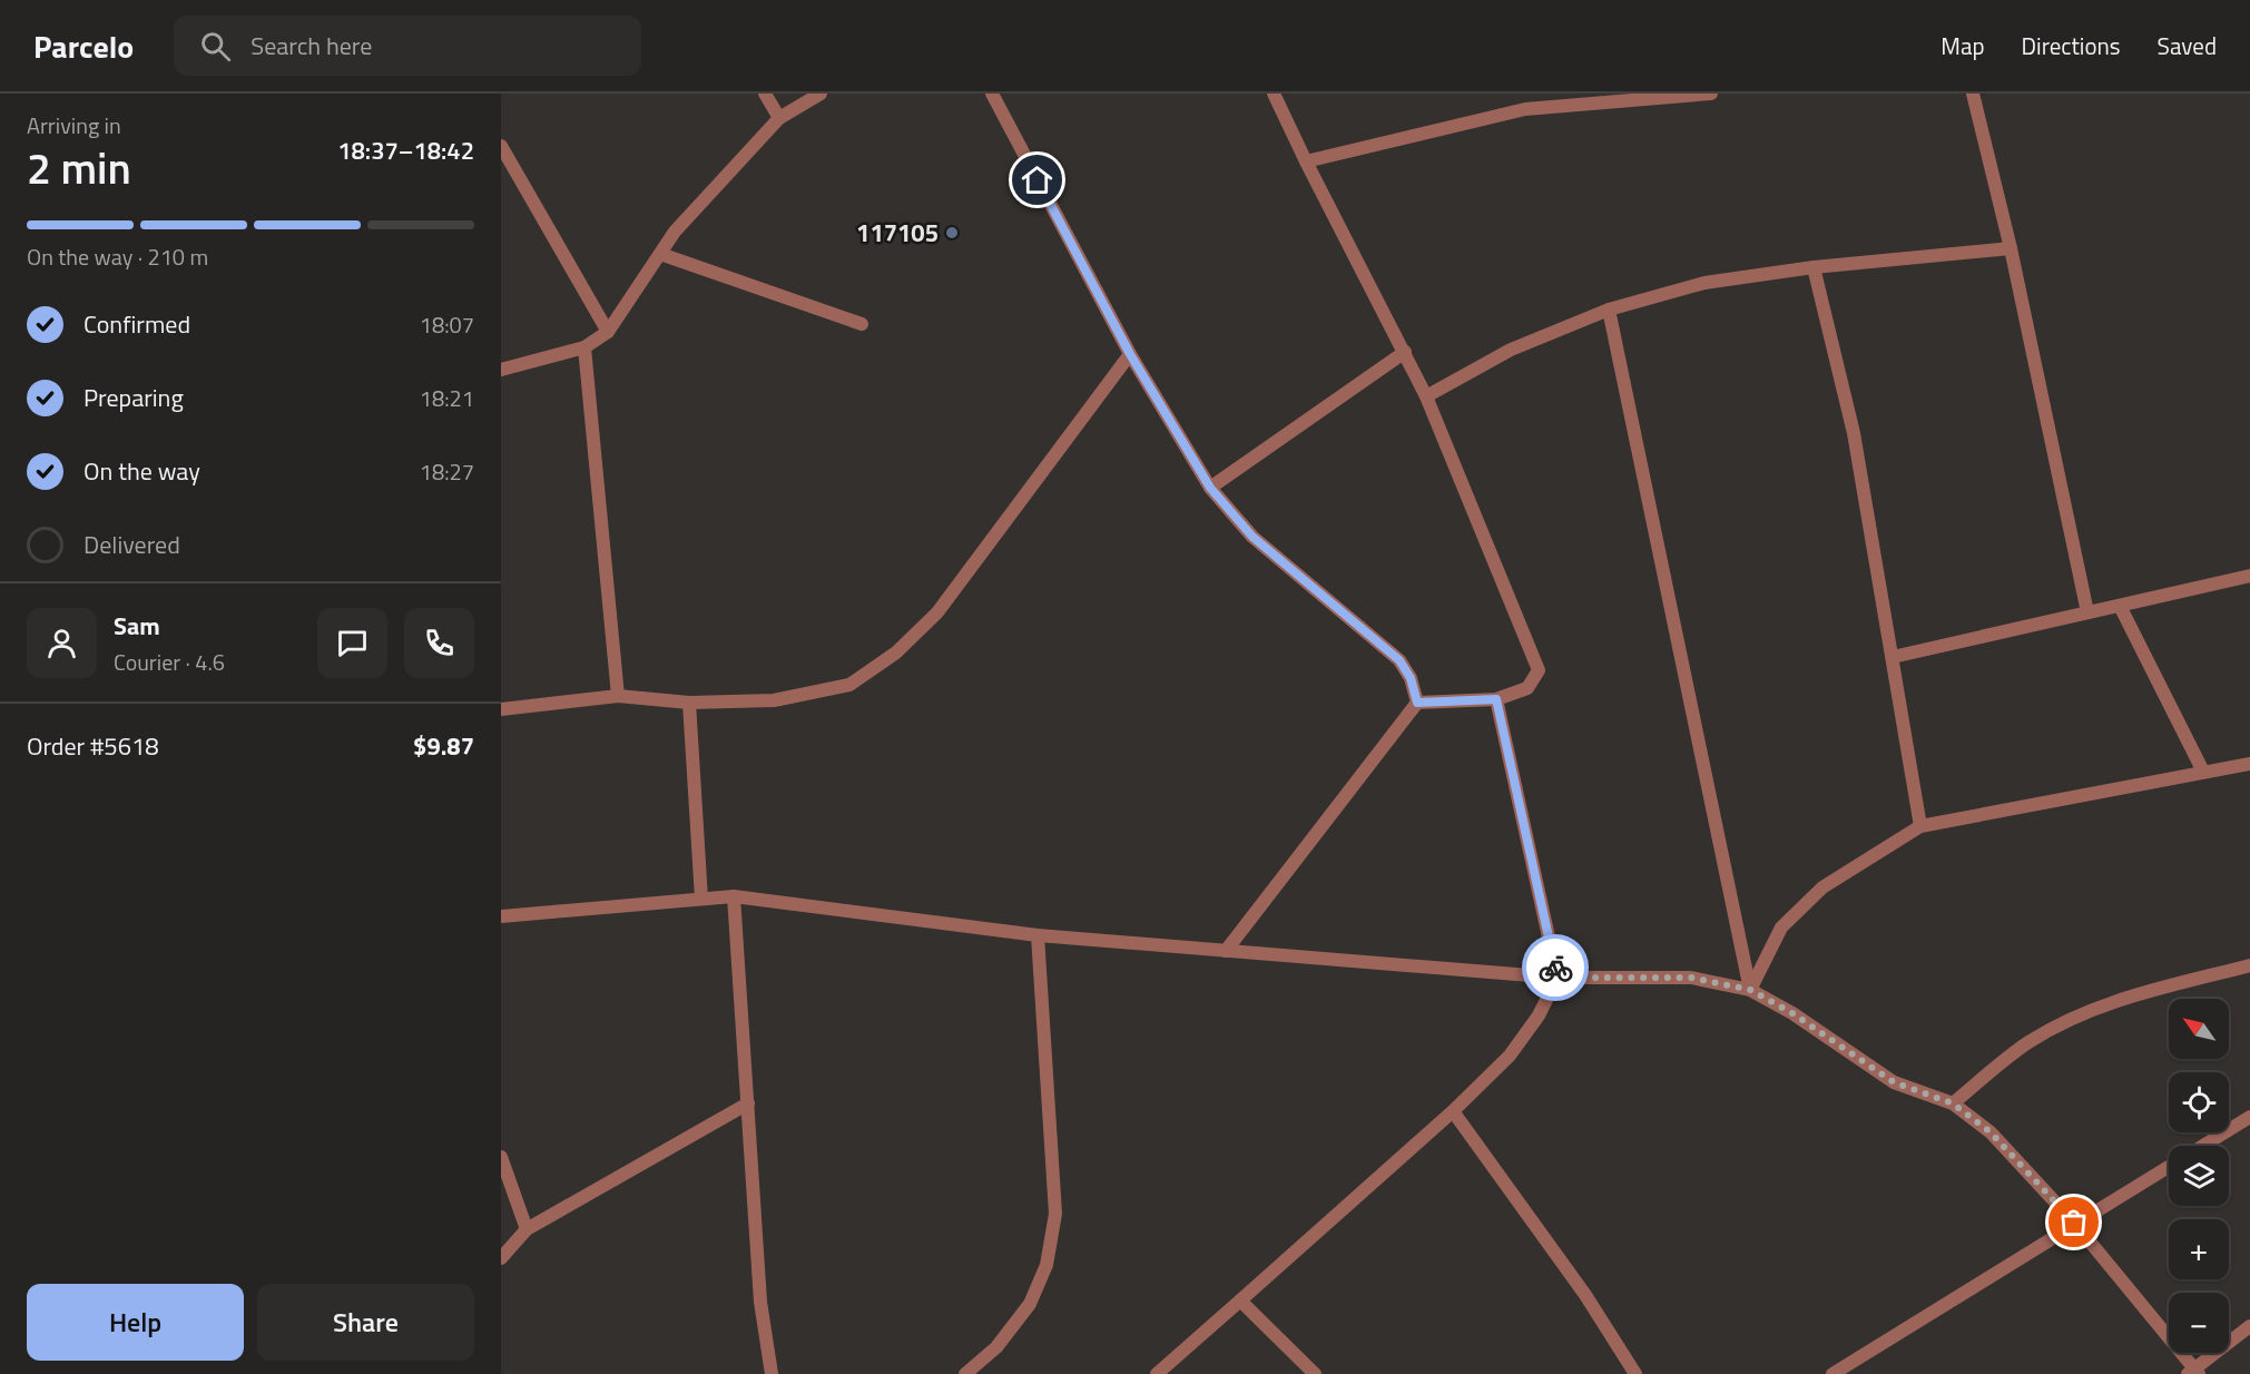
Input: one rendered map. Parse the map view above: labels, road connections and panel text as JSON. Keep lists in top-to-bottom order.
{
  "places": ["117105"],
  "north": "top left",
  "page": {
    "header": "Parcelo",
    "search": "Search here",
    "nav": ["Map", "Directions", "Saved"],
    "heading": ["2 min", "Arriving in", "18:37–18:42"],
    "panel": [
      "Sam",
      "Courier · 4.6",
      "Order #5618",
      "$9.87"
    ],
    "bar": "On the way · 210 m",
    "list": [
      ["Confirmed", "18:07"],
      ["Preparing", "18:21"],
      ["On the way", "18:27"],
      "Delivered"
    ],
    "map_buttons": ["+", "−"],
    "buttons": ["Help", "Share"]
  }
}
